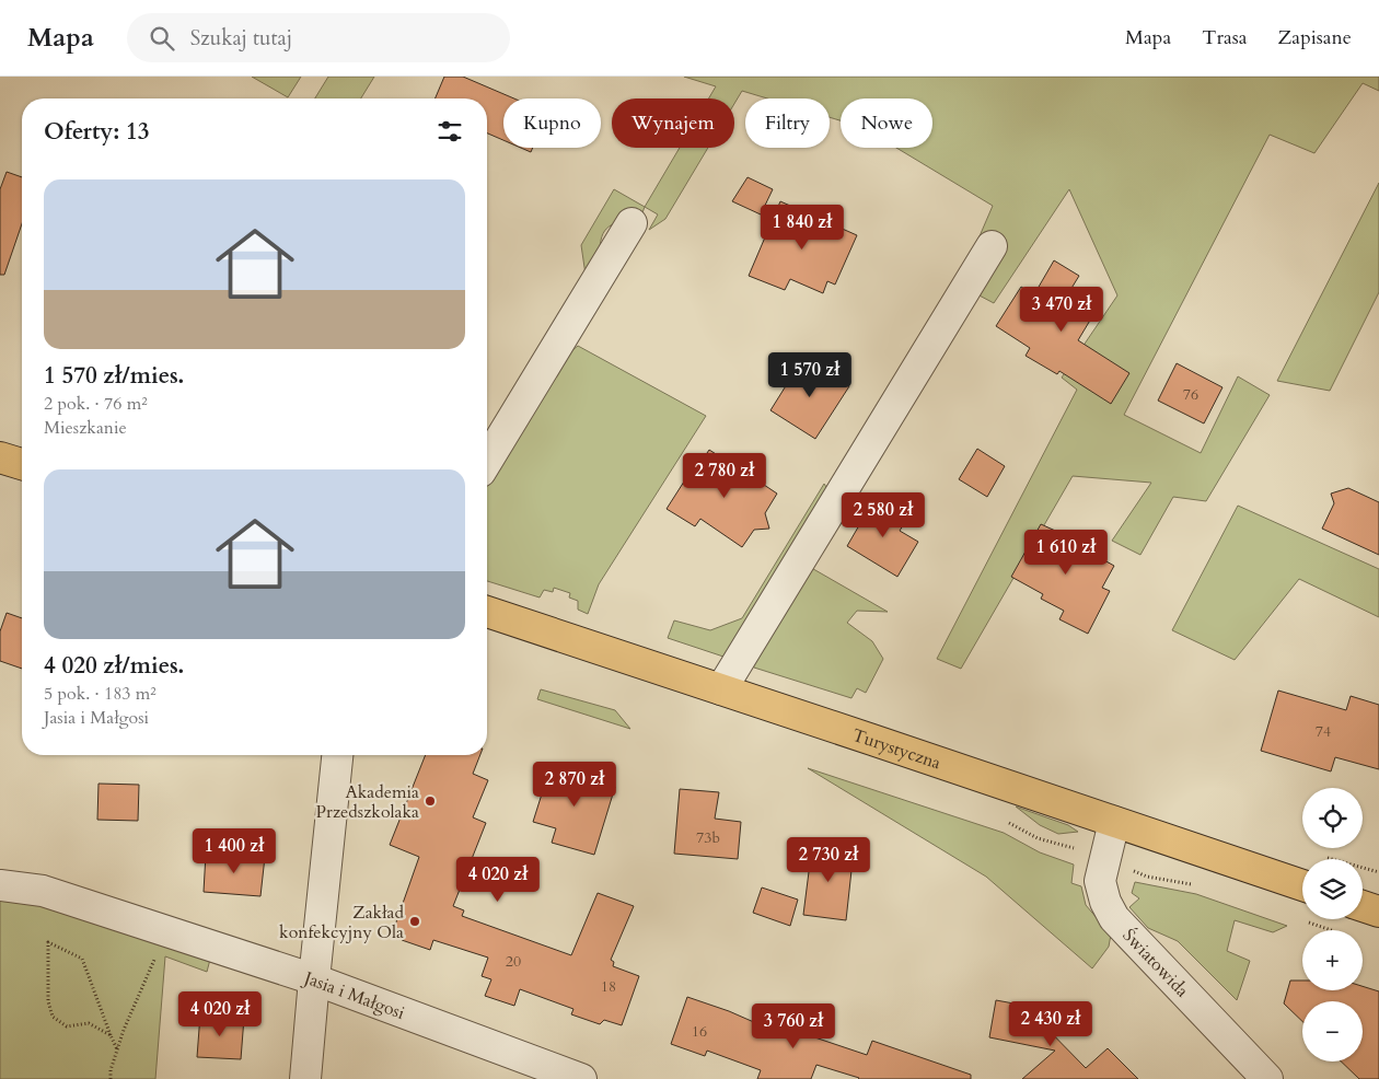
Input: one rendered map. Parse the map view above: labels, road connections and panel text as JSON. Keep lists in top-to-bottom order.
{
  "streets": {
    "main road": ["Turystyczna"],
    "street": ["Światowida", "Jasia i Małgosi"]
  },
  "crossings": [
    ["Turystyczna", "Światowida"]
  ],
  "places": ["Akademia Przedszkolaka", "Zakład konfekcyjny Ola"],
  "house_numbers": [
    "76",
    "74",
    "73b",
    "20",
    "18",
    "16"
  ],
  "page": {
    "header": "Mapa",
    "search": "Szukaj tutaj",
    "nav": ["Mapa", "Trasa", "Zapisane"],
    "chip": [
      "Kupno",
      "Wynajem",
      "Filtry",
      "Nowe"
    ],
    "heading": "Oferty: 13",
    "list": [
      {
        "name": "1 570 zł/mies.",
        "note": "2 pok. · 76 m² · Mieszkanie"
      },
      {
        "name": "4 020 zł/mies.",
        "note": "5 pok. · 183 m² · Jasia i Małgosi"
      }
    ],
    "price": [
      "1 840 zł",
      "3 470 zł",
      "1 570 zł",
      "2 780 zł",
      "2 580 zł",
      "1 610 zł",
      "2 870 zł",
      "1 400 zł",
      "2 730 zł",
      "4 020 zł",
      "4 020 zł",
      "2 430 zł",
      "3 760 zł"
    ],
    "map_buttons": ["+", "−"]
  }
}
